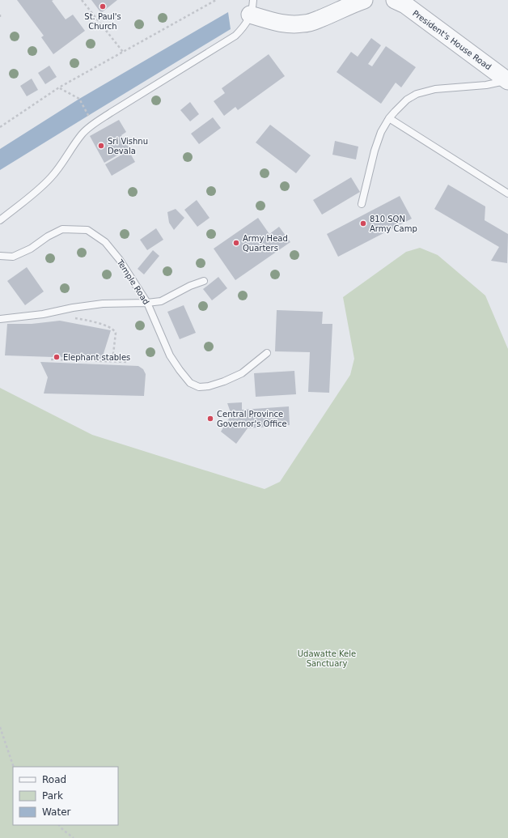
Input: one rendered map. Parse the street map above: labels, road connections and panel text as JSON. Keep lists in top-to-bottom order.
{
  "streets": {
    "street": ["President's House Road"],
    "lane": ["Temple Road"]
  },
  "parks": ["Udawatte Kele Sanctuary"],
  "places": [
    "St. Paul's Church",
    "Sri Vishnu Devala",
    "810 SQN Army Camp",
    "Army Head Quarters",
    "Elephant stables",
    "Central Province Governor's Office"
  ],
  "legend": ["Road", "Park", "Water"]
}
